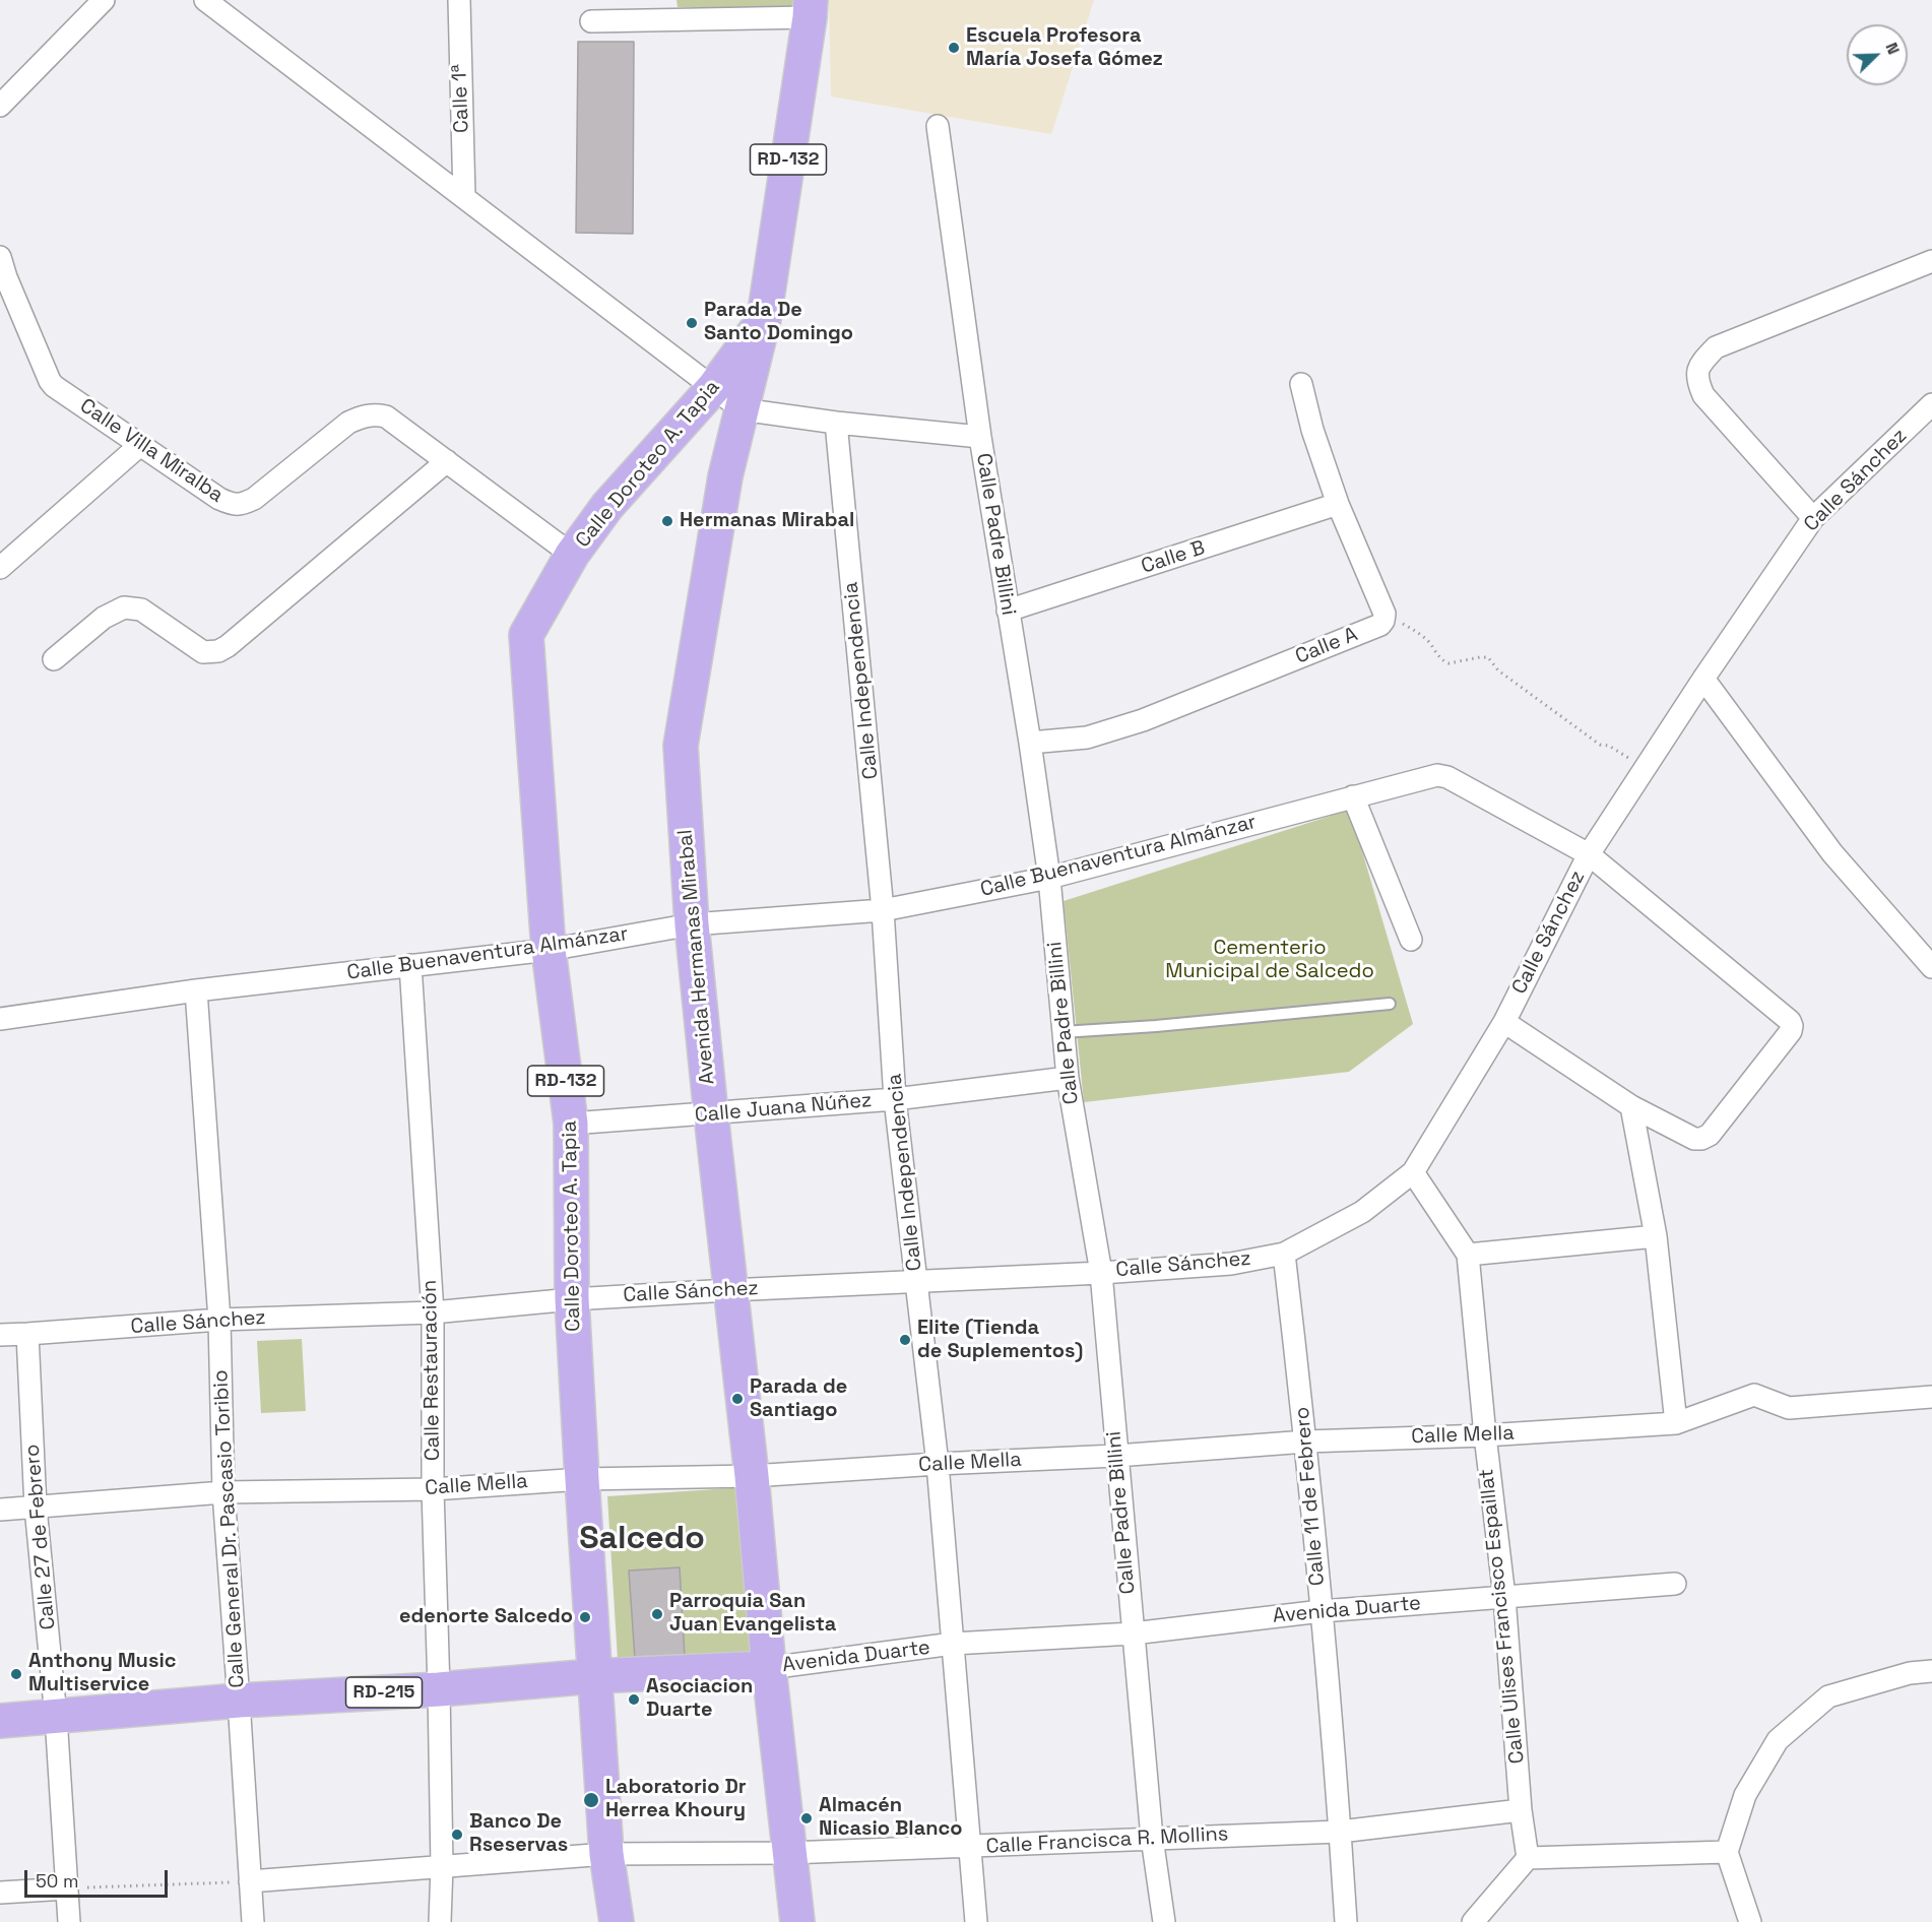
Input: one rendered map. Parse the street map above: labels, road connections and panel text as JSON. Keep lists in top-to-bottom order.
{
  "streets": {
    "main road": [
      "RD-132",
      "Calle Doroteo A. Tapia",
      "Avenida Hermanas Mirabal",
      "Avenida Duarte",
      "RD-215"
    ],
    "street": [
      "Calle 1ª",
      "Calle Villa Miralba",
      "Calle Sánchez",
      "Calle Padre Billini",
      "Calle B",
      "Calle A",
      "Calle Independencia",
      "Calle Buenaventura Almánzar",
      "Calle Juana Núñez",
      "Calle Restauración",
      "Calle Mella",
      "Calle 11 de Febrero",
      "Calle General Dr. Pascasio Toribio",
      "Calle 27 de Febrero",
      "Calle Ulises Francisco Espaillat",
      "Calle Francisca R. Mollins"
    ]
  },
  "crossings": [
    ["Calle Villa Miralba", "Calle Doroteo A. Tapia"],
    ["Calle Doroteo A. Tapia", "Calle Sánchez"],
    ["Calle Doroteo A. Tapia", "Calle Buenaventura Almánzar"],
    ["Calle Doroteo A. Tapia", "Avenida Hermanas Mirabal"],
    ["Calle Doroteo A. Tapia", "Calle Juana Núñez"],
    ["Calle Doroteo A. Tapia", "Calle Mella"],
    ["Calle Doroteo A. Tapia", "Avenida Duarte"],
    ["Calle Doroteo A. Tapia", "Calle Francisca R. Mollins"],
    ["Calle Sánchez", "Calle Padre Billini"],
    ["Calle Sánchez", "Calle Independencia"],
    ["Calle Sánchez", "Calle Buenaventura Almánzar"],
    ["Calle Sánchez", "Avenida Hermanas Mirabal"],
    ["Calle Sánchez", "Calle Restauración"],
    ["Calle Sánchez", "Calle 11 de Febrero"],
    ["Calle Sánchez", "Calle General Dr. Pascasio Toribio"],
    ["Calle Sánchez", "Calle 27 de Febrero"],
    ["Calle Sánchez", "Calle Ulises Francisco Espaillat"],
    ["Calle Padre Billini", "Calle B"],
    ["Calle Padre Billini", "Calle A"],
    ["Calle Padre Billini", "Calle Buenaventura Almánzar"],
    ["Calle Padre Billini", "Calle Juana Núñez"],
    ["Calle Padre Billini", "Calle Mella"],
    ["Calle Padre Billini", "Avenida Duarte"],
    ["Calle Padre Billini", "Calle Francisca R. Mollins"],
    ["Calle Independencia", "Calle Buenaventura Almánzar"],
    ["Calle Independencia", "Calle Juana Núñez"],
    ["Calle Independencia", "Calle Mella"],
    ["Calle Independencia", "Avenida Duarte"],
    ["Calle Independencia", "Calle Francisca R. Mollins"],
    ["Calle Buenaventura Almánzar", "Avenida Hermanas Mirabal"],
    ["Calle Buenaventura Almánzar", "Calle Restauración"],
    ["Calle Buenaventura Almánzar", "Calle General Dr. Pascasio Toribio"],
    ["Avenida Hermanas Mirabal", "Calle Juana Núñez"],
    ["Avenida Hermanas Mirabal", "Calle Mella"],
    ["Avenida Hermanas Mirabal", "Avenida Duarte"],
    ["Avenida Hermanas Mirabal", "Calle Francisca R. Mollins"],
    ["Calle Restauración", "Calle Mella"],
    ["Calle Restauración", "Avenida Duarte"],
    ["Calle Restauración", "Calle Francisca R. Mollins"],
    ["Calle Mella", "Calle 11 de Febrero"],
    ["Calle Mella", "Calle General Dr. Pascasio Toribio"],
    ["Calle Mella", "Calle 27 de Febrero"],
    ["Calle Mella", "Calle Ulises Francisco Espaillat"],
    ["Calle 11 de Febrero", "Avenida Duarte"],
    ["Calle 11 de Febrero", "Calle Francisca R. Mollins"],
    ["Calle General Dr. Pascasio Toribio", "Avenida Duarte"],
    ["Calle General Dr. Pascasio Toribio", "Calle Francisca R. Mollins"],
    ["Calle 27 de Febrero", "Avenida Duarte"],
    ["Avenida Duarte", "Calle Ulises Francisco Espaillat"],
    ["Calle Ulises Francisco Espaillat", "Calle Francisca R. Mollins"]
  ],
  "districts": ["Salcedo"],
  "parks": ["Cementerio Municipal de Salcedo"],
  "places": [
    "Escuela Profesora María Josefa Gómez",
    "Parada De Santo Domingo",
    "Hermanas Mirabal",
    "Elite (Tienda de Suplementos)",
    "Parada de Santiago",
    "Parroquia San Juan Evangelista",
    "edenorte Salcedo",
    "Anthony Music Multiservice",
    "Asociacion Duarte",
    "Laboratorio Dr Herrea Khoury",
    "Almacén Nicasio Blanco",
    "Banco De Rseservas"
  ],
  "scale_bar": "50 m",
  "north": "top right"
}
